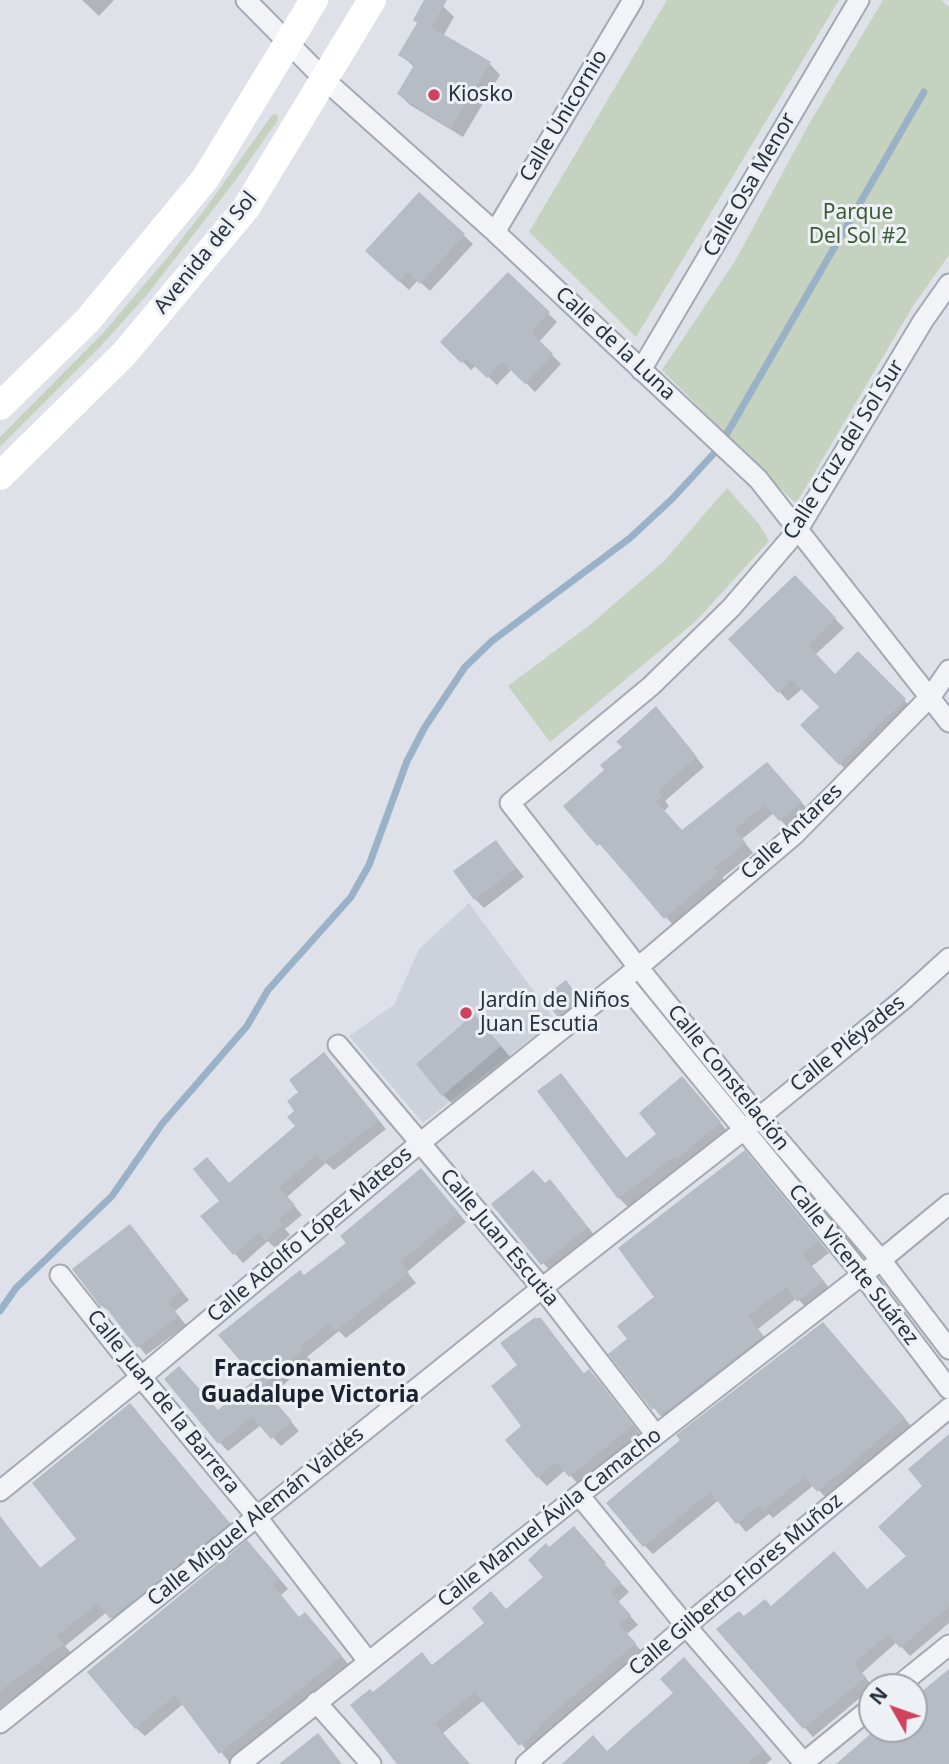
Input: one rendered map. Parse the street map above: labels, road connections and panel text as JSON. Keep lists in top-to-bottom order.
{
  "streets": {
    "street": [
      "Calle Unicornio",
      "Calle Osa Menor",
      "Avenida del Sol",
      "Calle de la Luna",
      "Calle Cruz del Sol Sur",
      "Calle Antares",
      "Calle Pléyades",
      "Calle Constelación",
      "Calle Adolfo López Mateos",
      "Calle Juan Escutia",
      "Calle Vicente Suárez",
      "Calle Juan de la Barrera",
      "Calle Miguel Alemán Valdés",
      "Calle Manuel Ávila Camacho",
      "Calle Gilberto Flores Muñoz"
    ]
  },
  "crossings": [
    ["Calle Unicornio", "Calle de la Luna"],
    ["Calle Osa Menor", "Calle de la Luna"],
    ["Avenida del Sol", "Calle de la Luna"],
    ["Calle de la Luna", "Calle Cruz del Sol Sur"],
    ["Calle de la Luna", "Calle Antares"],
    ["Calle Cruz del Sol Sur", "Calle Constelación"],
    ["Calle Antares", "Calle Constelación"],
    ["Calle Antares", "Calle Adolfo López Mateos"],
    ["Calle Antares", "Calle Vicente Suárez"],
    ["Calle Pléyades", "Calle Constelación"],
    ["Calle Pléyades", "Calle Vicente Suárez"],
    ["Calle Pléyades", "Calle Miguel Alemán Valdés"],
    ["Calle Constelación", "Calle Vicente Suárez"],
    ["Calle Constelación", "Calle Miguel Alemán Valdés"],
    ["Calle Constelación", "Calle Manuel Ávila Camacho"],
    ["Calle Adolfo López Mateos", "Calle Juan Escutia"],
    ["Calle Adolfo López Mateos", "Calle Vicente Suárez"],
    ["Calle Adolfo López Mateos", "Calle Juan de la Barrera"],
    ["Calle Juan Escutia", "Calle Miguel Alemán Valdés"],
    ["Calle Juan Escutia", "Calle Manuel Ávila Camacho"],
    ["Calle Vicente Suárez", "Calle Miguel Alemán Valdés"],
    ["Calle Vicente Suárez", "Calle Manuel Ávila Camacho"],
    ["Calle Juan de la Barrera", "Calle Miguel Alemán Valdés"],
    ["Calle Juan de la Barrera", "Calle Manuel Ávila Camacho"]
  ],
  "districts": ["Fraccionamiento Guadalupe Victoria"],
  "parks": ["Parque Del Sol #2"],
  "places": ["Kiosko", "Jardín de Niños Juan Escutia"],
  "north": "top left"
}
